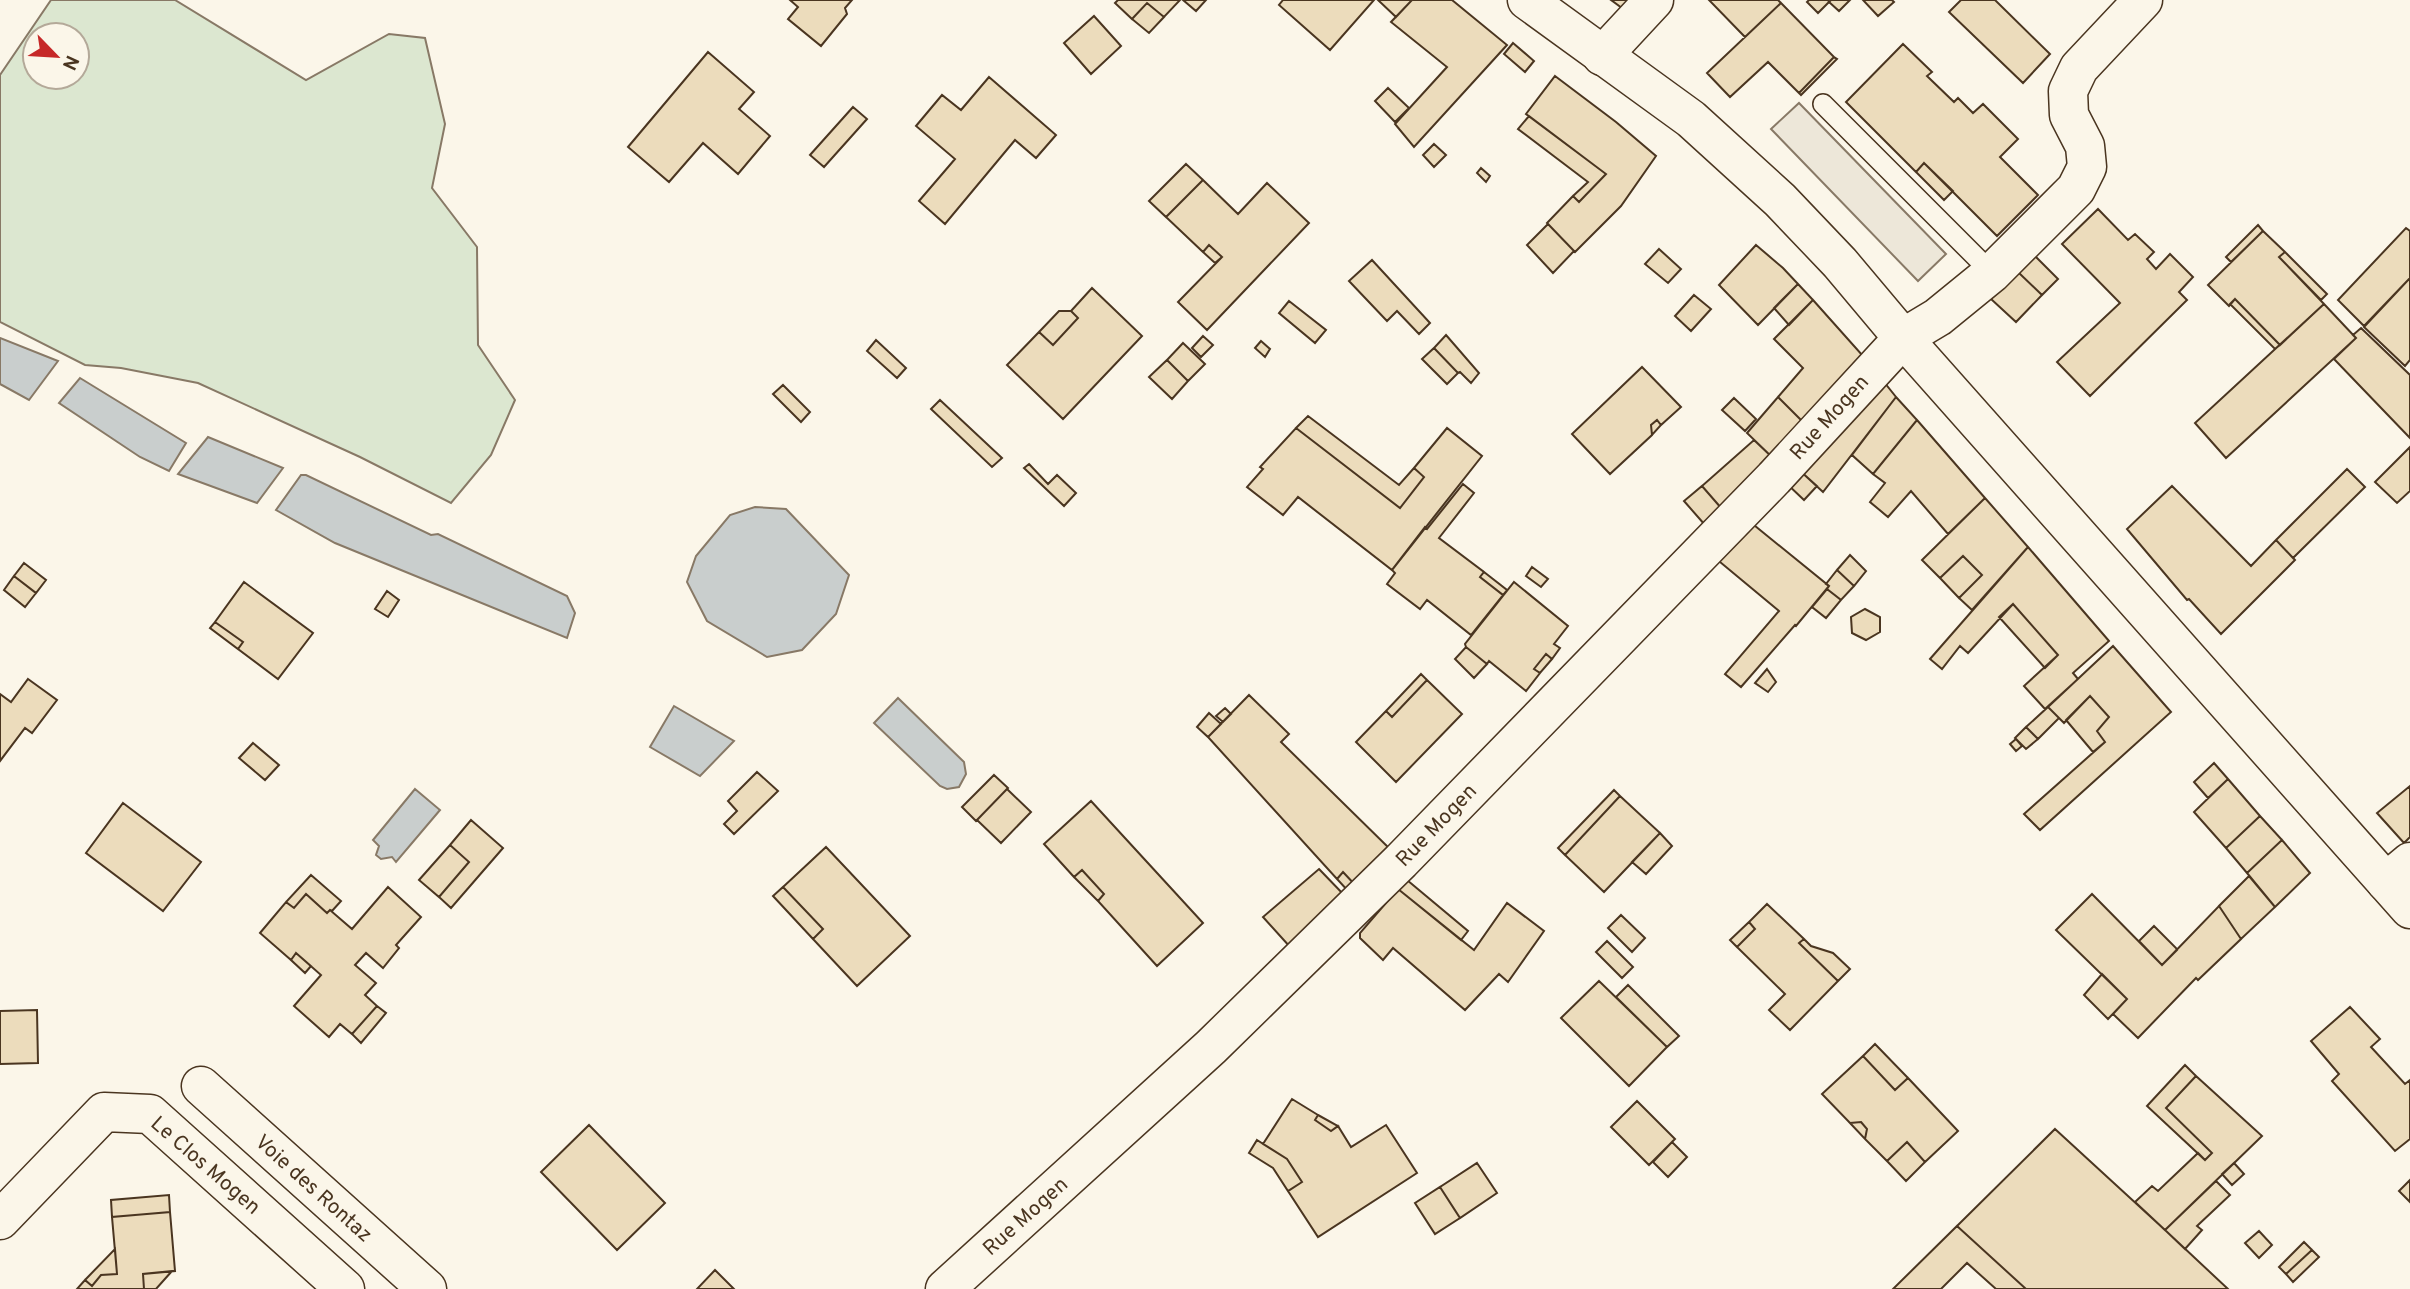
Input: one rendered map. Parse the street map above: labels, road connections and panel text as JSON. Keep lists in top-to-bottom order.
{
  "streets": {
    "street": ["Rue Mogen", "Le Clos Mogen", "Voie des Rontaz"]
  },
  "north": "bottom right"
}
